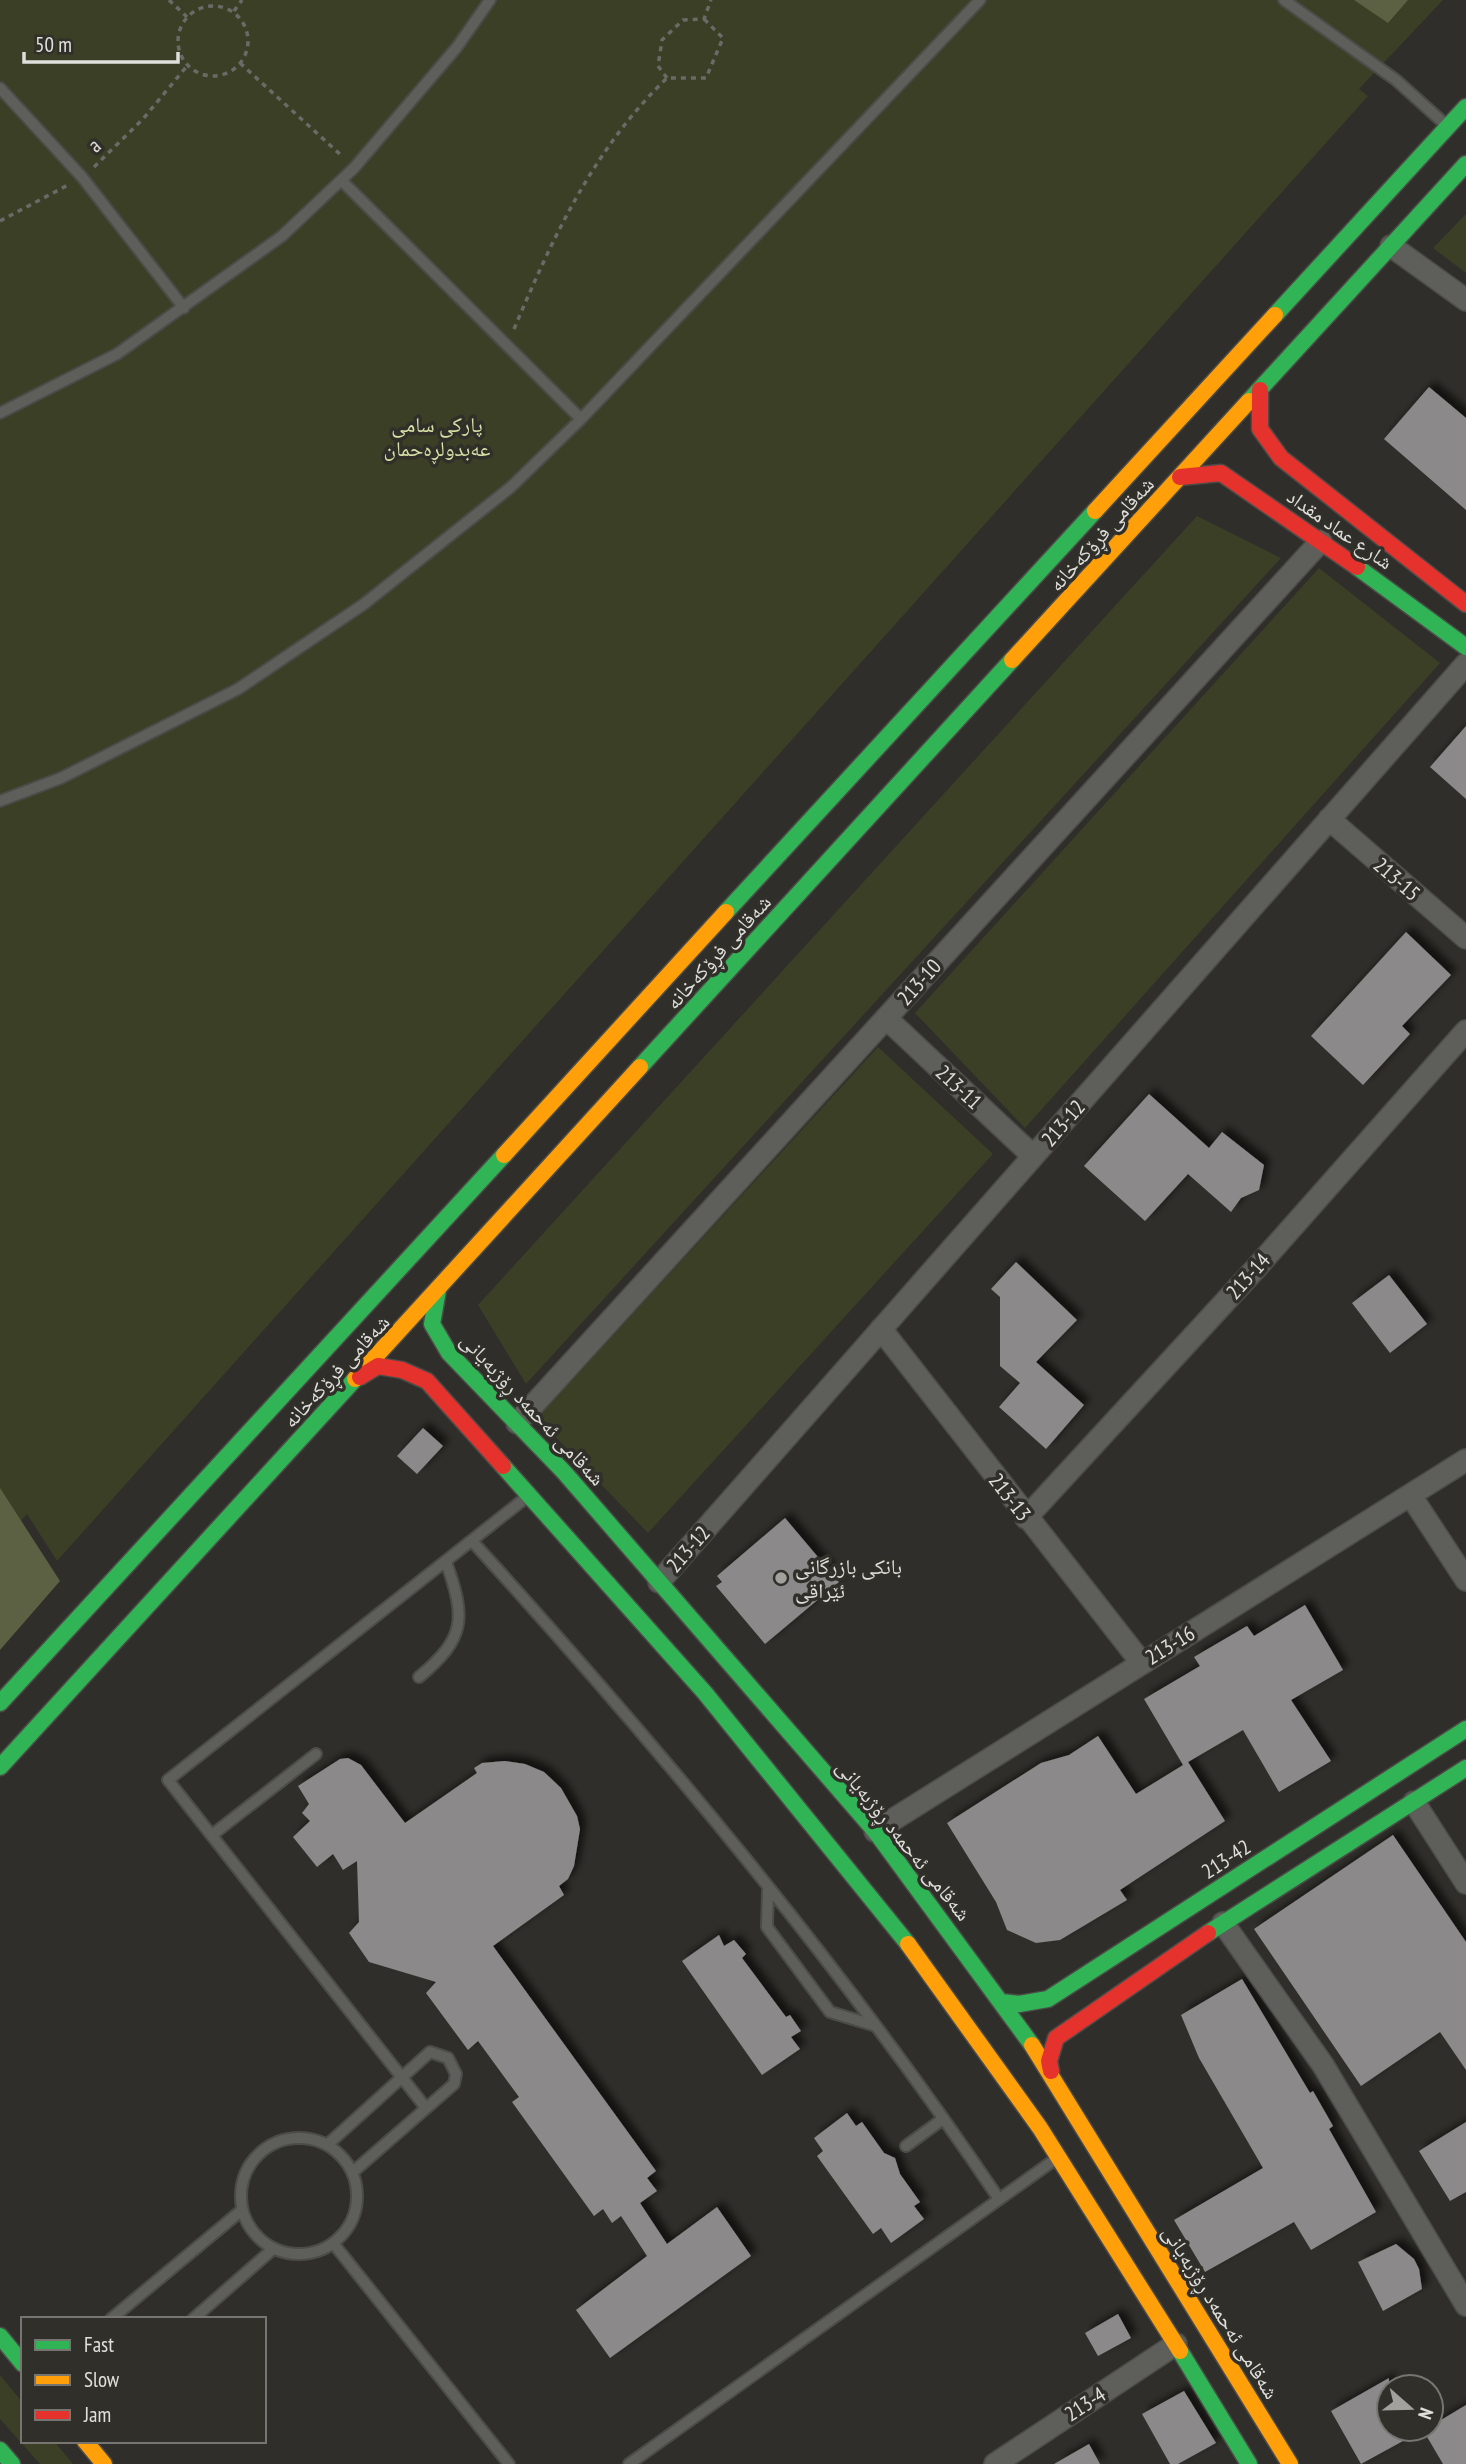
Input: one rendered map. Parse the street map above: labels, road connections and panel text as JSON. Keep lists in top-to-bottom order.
{
  "streets": {
    "main road": [
      "شارع عماد مقداد",
      "شەقامی فڕۆکەخانە",
      "شەقامی ئەحمەد ڕۆژبەیانی",
      "213-42"
    ],
    "street": [
      "213-15",
      "213-10",
      "213-11",
      "213-12",
      "213-14",
      "213-13",
      "213-16",
      "213-4"
    ],
    "path": ["a"]
  },
  "crossings": [
    ["شارع عماد مقداد", "شەقامی فڕۆکەخانە"],
    ["شارع عماد مقداد", "213-10"],
    ["شەقامی فڕۆکەخانە", "شەقامی ئەحمەد ڕۆژبەیانی"],
    ["213-15", "213-12"],
    ["213-10", "213-11"],
    ["213-10", "شەقامی ئەحمەد ڕۆژبەیانی"],
    ["213-11", "213-12"],
    ["213-12", "شەقامی ئەحمەد ڕۆژبەیانی"],
    ["213-12", "213-13"],
    ["213-14", "213-13"],
    ["شەقامی ئەحمەد ڕۆژبەیانی", "213-16"],
    ["شەقامی ئەحمەد ڕۆژبەیانی", "213-42"],
    ["شەقامی ئەحمەد ڕۆژبەیانی", "213-4"],
    ["213-13", "213-16"]
  ],
  "parks": ["پارکی سامی عەبدولڕەحمان"],
  "places": ["بانکی بازرگانی ئێراقی"],
  "legend": ["Fast", "Slow", "Jam"],
  "scale_bar": "50 m",
  "north": "right"
}
